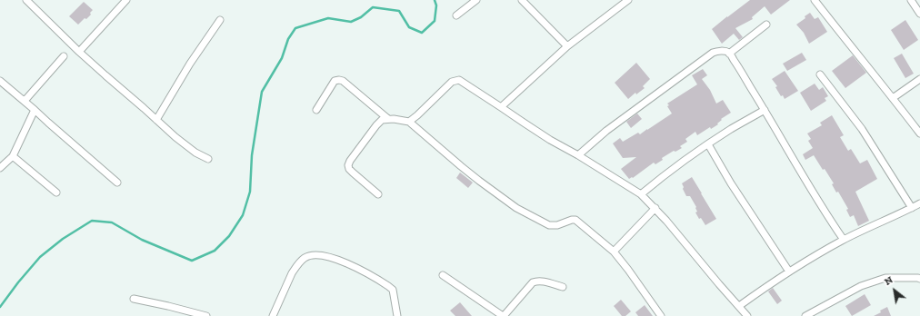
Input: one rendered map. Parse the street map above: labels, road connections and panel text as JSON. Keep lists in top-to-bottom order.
{
  "north": "top left"
}
